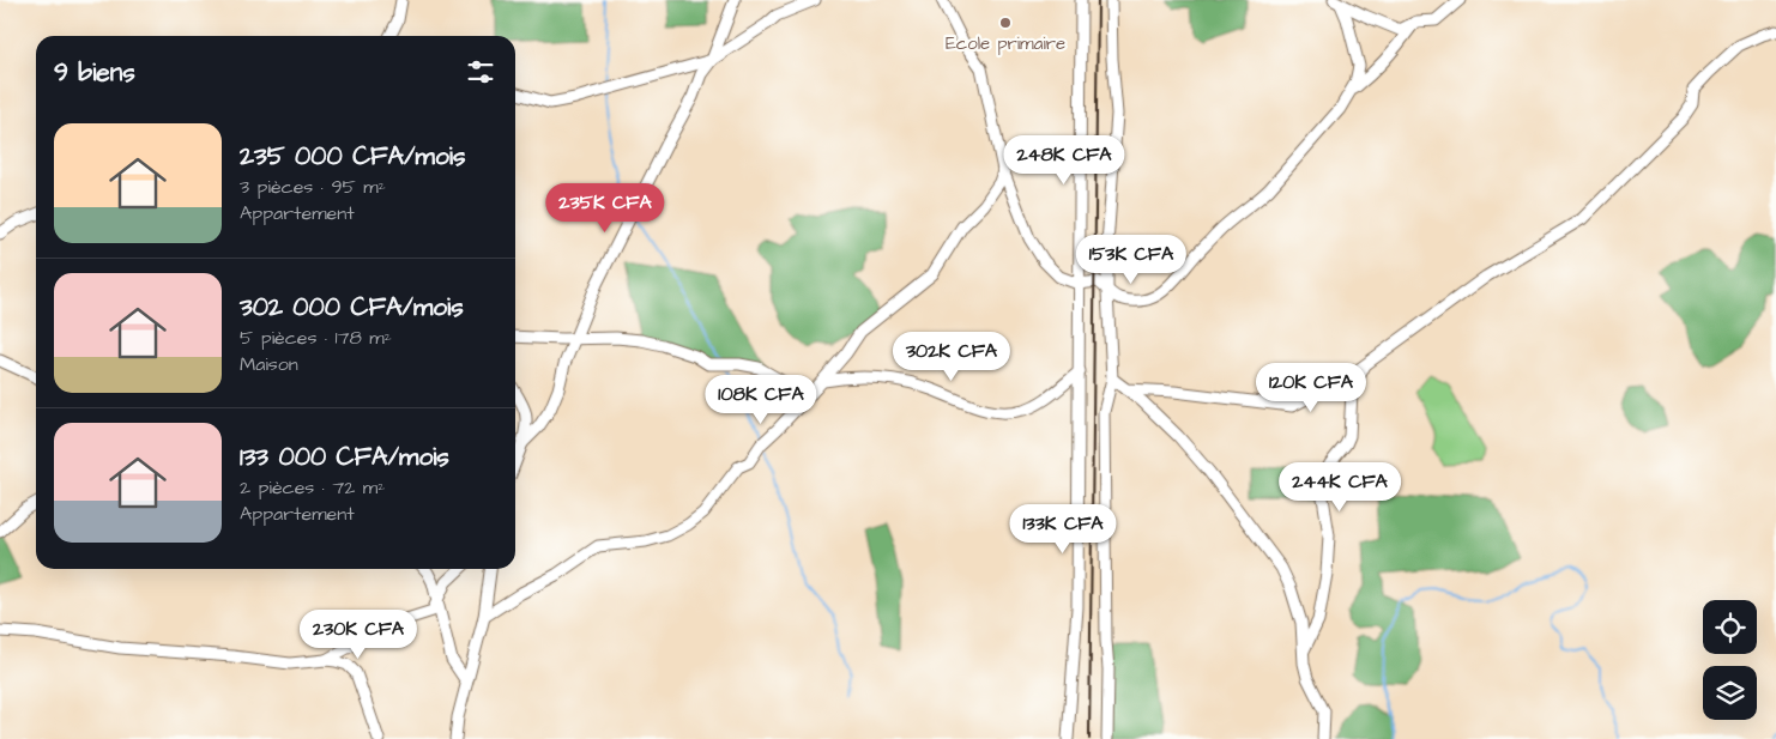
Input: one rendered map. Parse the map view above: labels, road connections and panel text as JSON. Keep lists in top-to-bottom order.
{
  "places": ["Ecole primaire"],
  "page": {
    "heading": "9 biens",
    "list": [
      {
        "name": "235 000 CFA/mois",
        "note": "3 pièces · 95 m² · Appartement"
      },
      {
        "name": "302 000 CFA/mois",
        "note": "5 pièces · 178 m² · Maison"
      },
      {
        "name": "133 000 CFA/mois",
        "note": "2 pièces · 72 m² · Appartement"
      }
    ],
    "price": [
      "248K CFA",
      "235K CFA",
      "153K CFA",
      "302K CFA",
      "120K CFA",
      "108K CFA",
      "244K CFA",
      "133K CFA",
      "230K CFA"
    ]
  }
}
